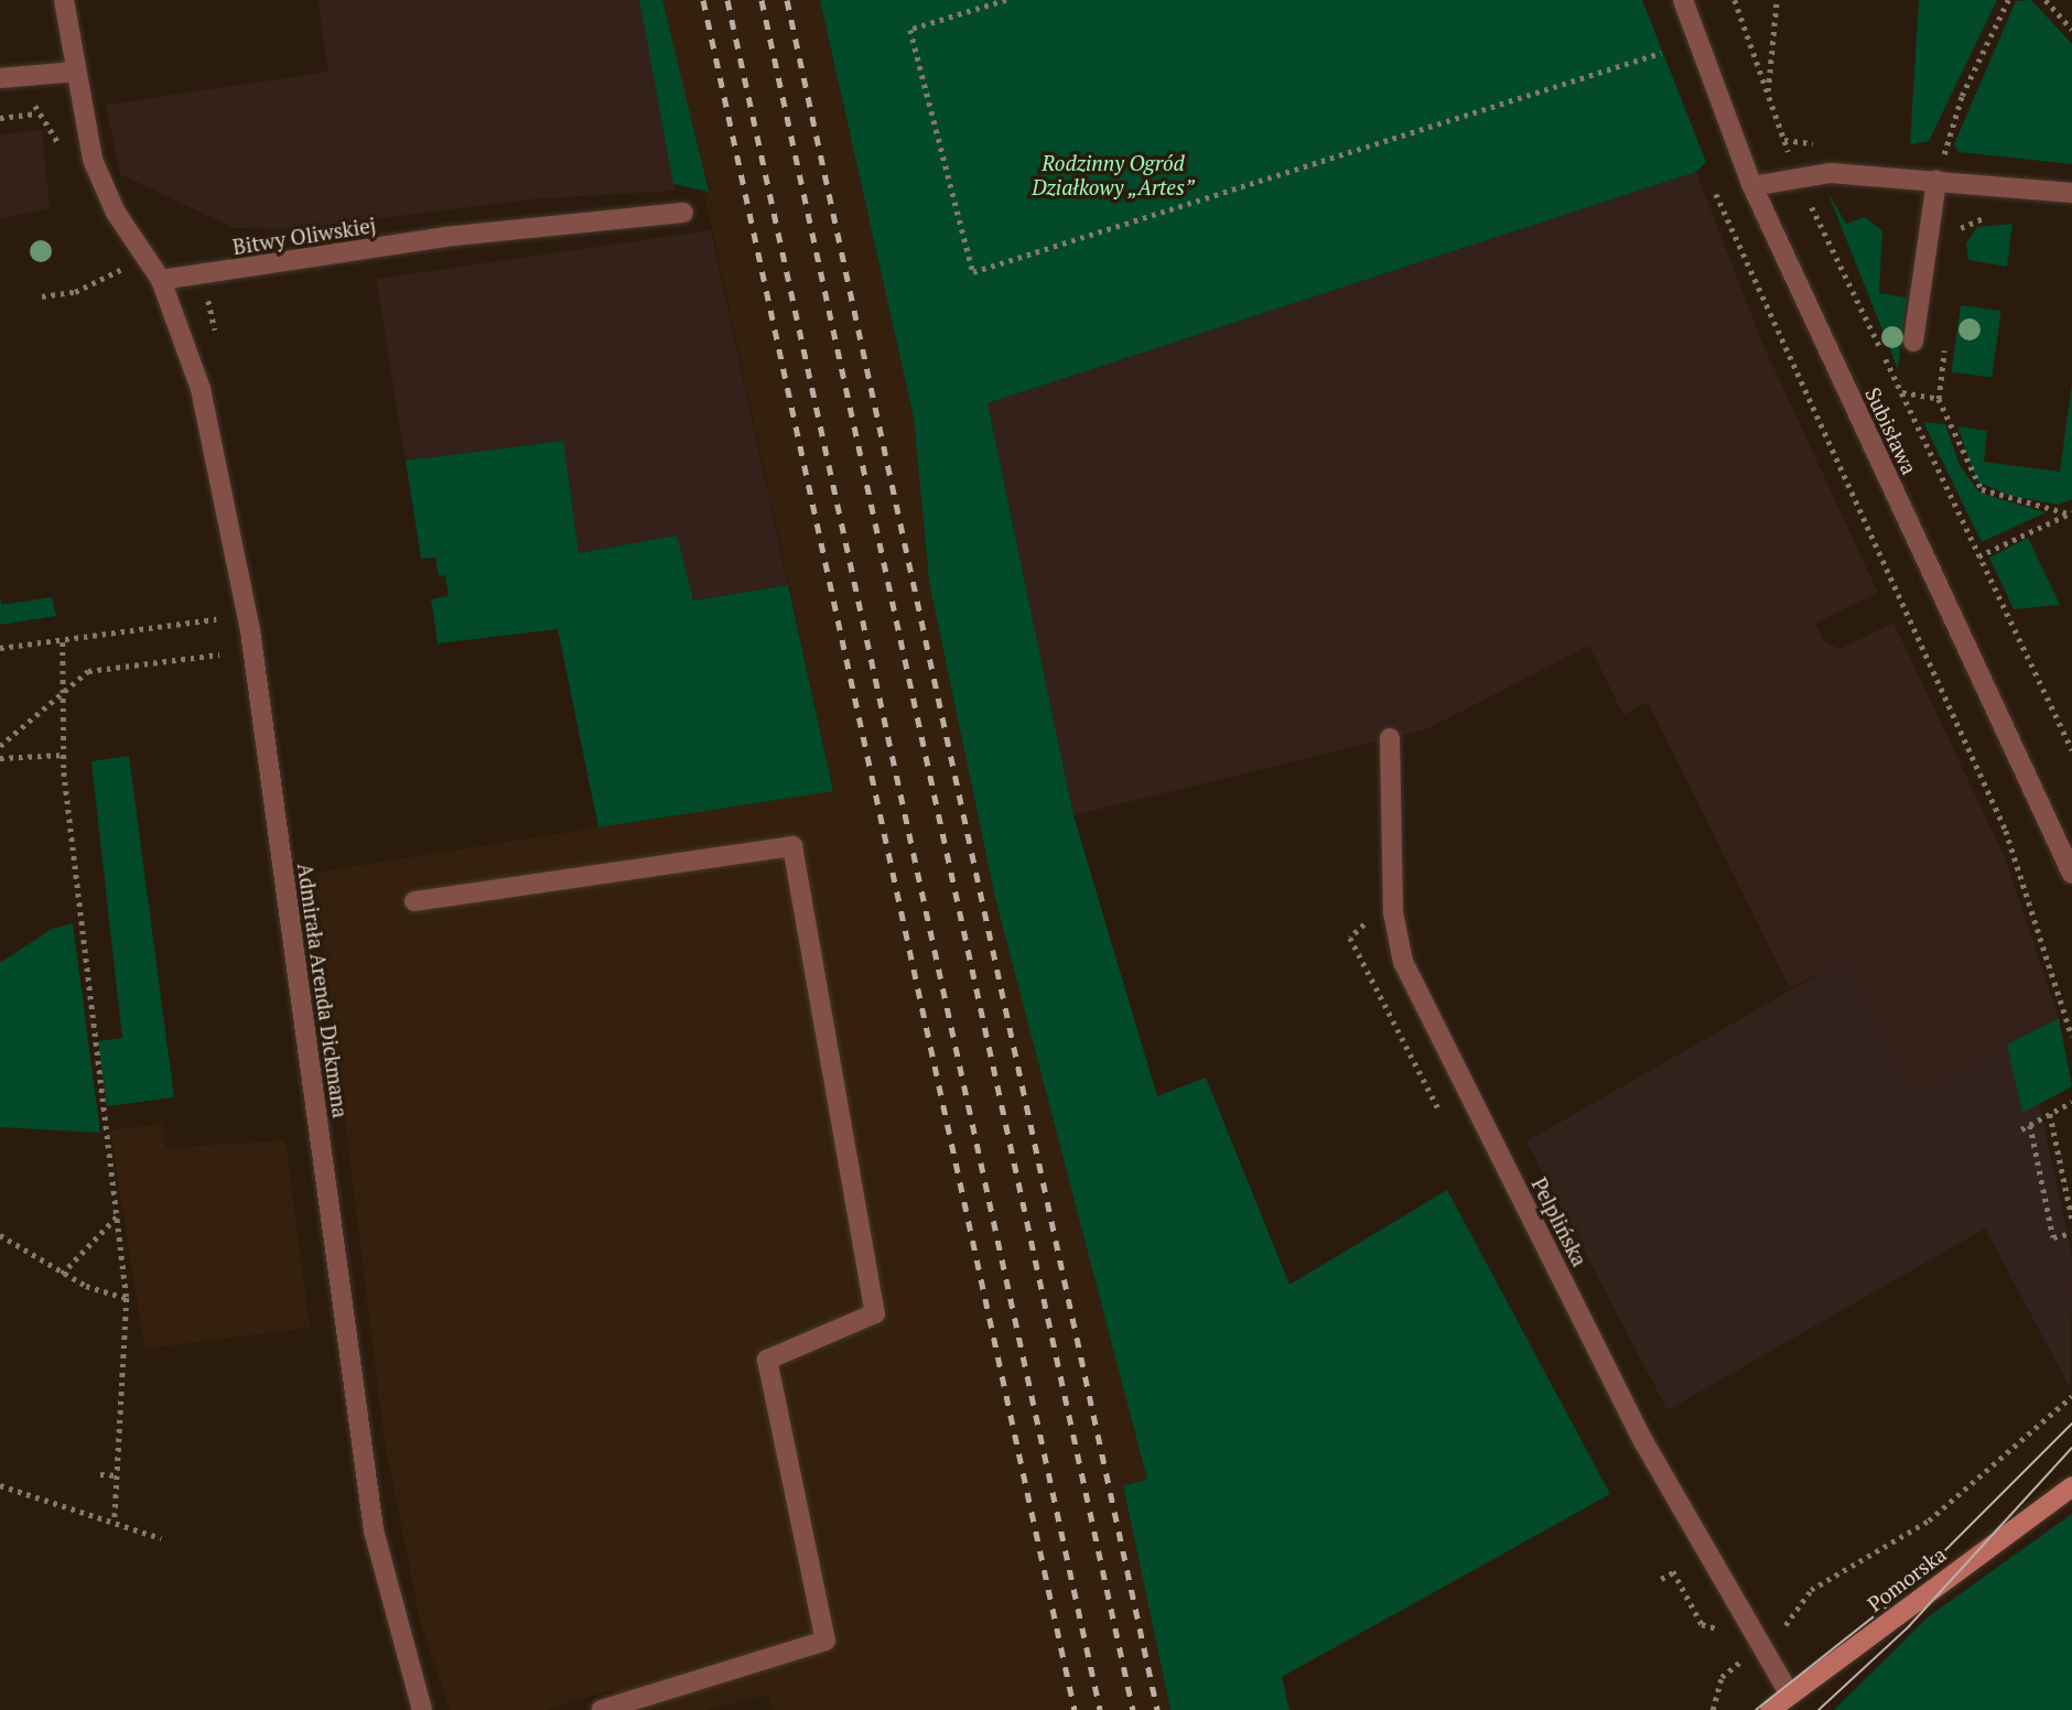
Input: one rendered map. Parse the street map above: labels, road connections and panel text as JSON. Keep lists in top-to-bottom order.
{
  "streets": {
    "main road": ["Pomorska"],
    "street": [
      "Bitwy Oliwskiej",
      "Subisława",
      "Admirała Arenda Dickmana",
      "Pelplińska"
    ]
  },
  "crossings": [
    ["Bitwy Oliwskiej", "Admirała Arenda Dickmana"],
    ["Pelplińska", "Pomorska"]
  ],
  "parks": ["Rodzinny Ogród Działkowy „Artes”"]
}
